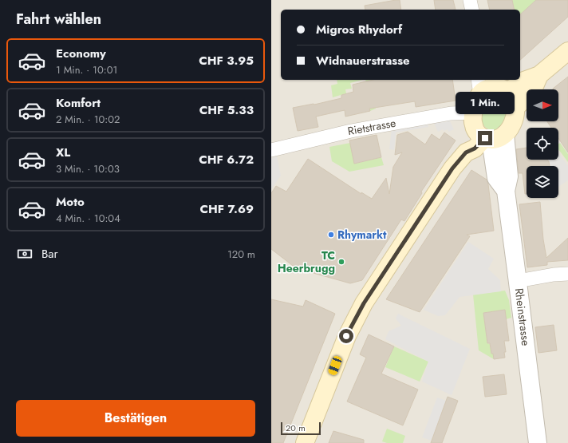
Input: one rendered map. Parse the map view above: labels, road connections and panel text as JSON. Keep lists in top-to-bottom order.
{
  "streets": {
    "street": ["Rietstrasse", "Rheinstrasse"]
  },
  "crossings": [
    ["Rietstrasse", "Rheinstrasse"]
  ],
  "places": ["Rhymarkt", "TC Heerbrugg"],
  "scale_bar": "20 m",
  "north": "right",
  "page": {
    "heading": "Fahrt wählen",
    "banner": ["Migros Rhydorf", "Widnauerstrasse"],
    "list": [
      {
        "name": "Economy",
        "note": "1 Min. · 10:01",
        "value": "CHF 3.95"
      },
      {
        "name": "Komfort",
        "note": "2 Min. · 10:02",
        "value": "CHF 5.33"
      },
      {
        "name": "XL",
        "note": "3 Min. · 10:03",
        "value": "CHF 6.72"
      },
      {
        "name": "Moto",
        "note": "4 Min. · 10:04",
        "value": "CHF 7.69"
      }
    ],
    "bubble": "1 Min.",
    "pay": ["Bar", "120 m"],
    "buttons": "Bestätigen",
    "scale": "20 m"
  }
}
